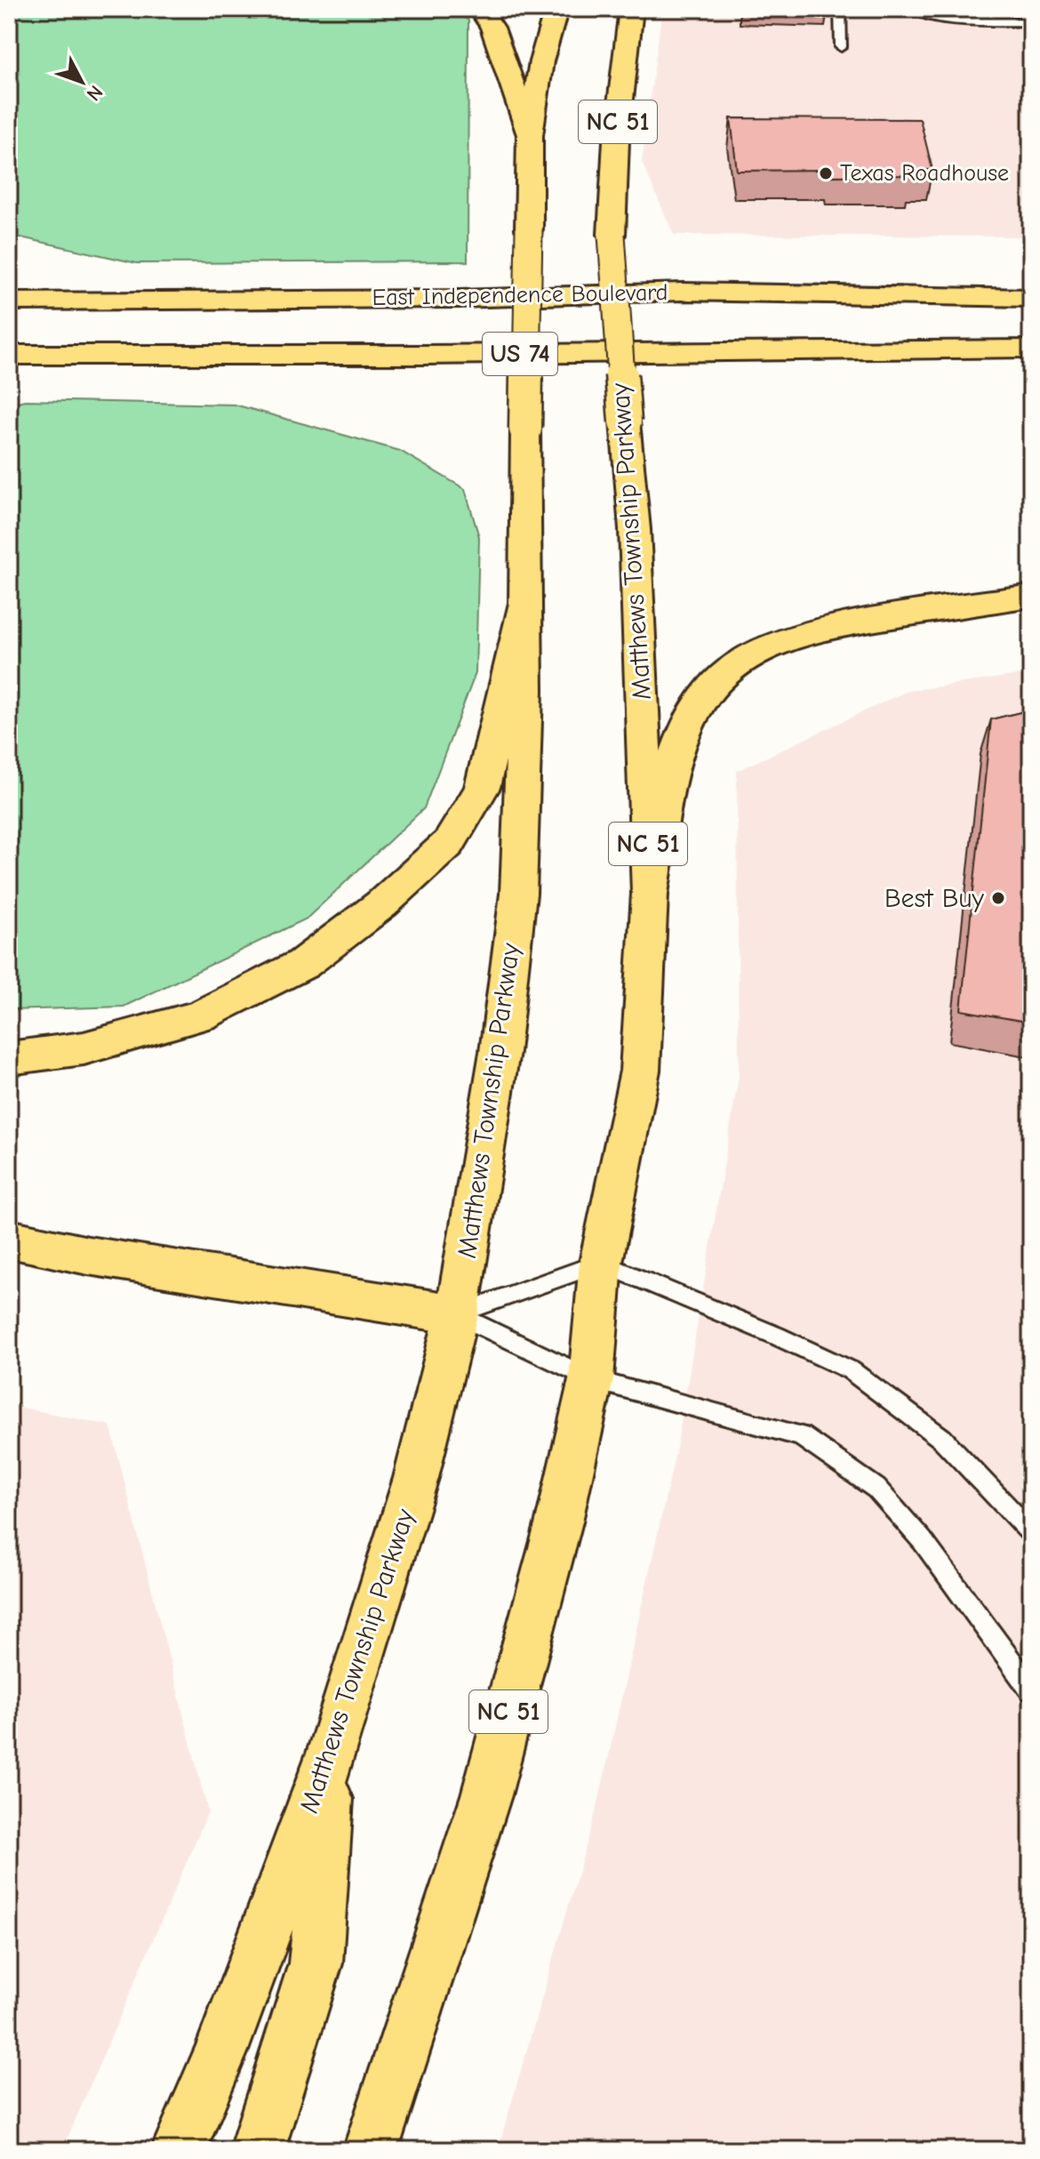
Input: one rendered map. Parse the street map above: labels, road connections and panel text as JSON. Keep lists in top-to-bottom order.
{
  "streets": {
    "main road": [
      "NC 51",
      "East Independence Boulevard",
      "US 74",
      "Matthews Township Parkway"
    ]
  },
  "places": ["Texas Roadhouse", "Best Buy"],
  "north": "bottom right"
}
